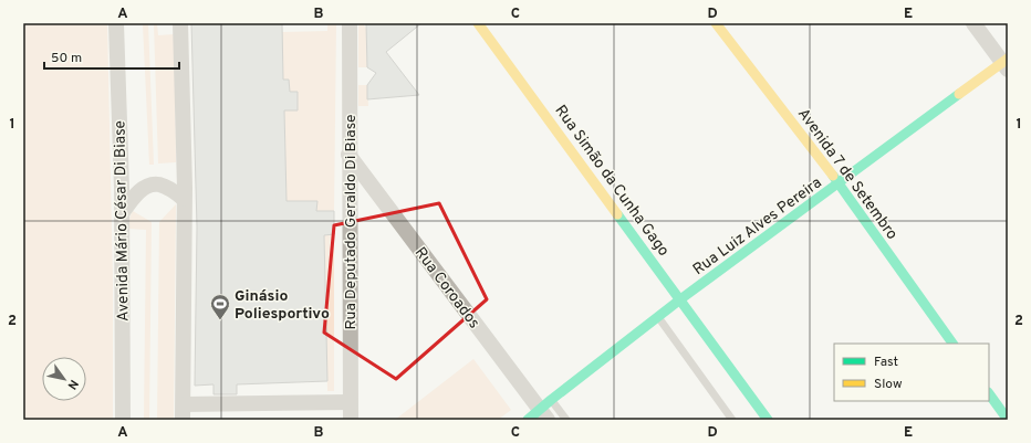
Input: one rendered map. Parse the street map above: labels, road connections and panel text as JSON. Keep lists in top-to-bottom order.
{
  "streets": {
    "street": [
      "Avenida 7 de Setembro",
      "Rua Simão da Cunha Gago",
      "Avenida Mário César Di Biase",
      "Rua Deputado Geraldo Di Biase",
      "Rua Luiz Alves Pereira",
      "Rua Coroados"
    ]
  },
  "crossings": [
    ["Avenida 7 de Setembro", "Rua Luiz Alves Pereira"],
    ["Rua Simão da Cunha Gago", "Rua Luiz Alves Pereira"],
    ["Rua Deputado Geraldo Di Biase", "Rua Coroados"],
    ["Rua Luiz Alves Pereira", "Rua Coroados"]
  ],
  "places": {
    "sports": ["Ginásio Poliesportivo"]
  },
  "legend": ["Fast", "Slow"],
  "scale_bar": "50 m",
  "north": "bottom right",
  "grid": {
    "columns": [
      "A",
      "B",
      "C",
      "D",
      "E"
    ],
    "rows": ["1", "2"]
  }
}
